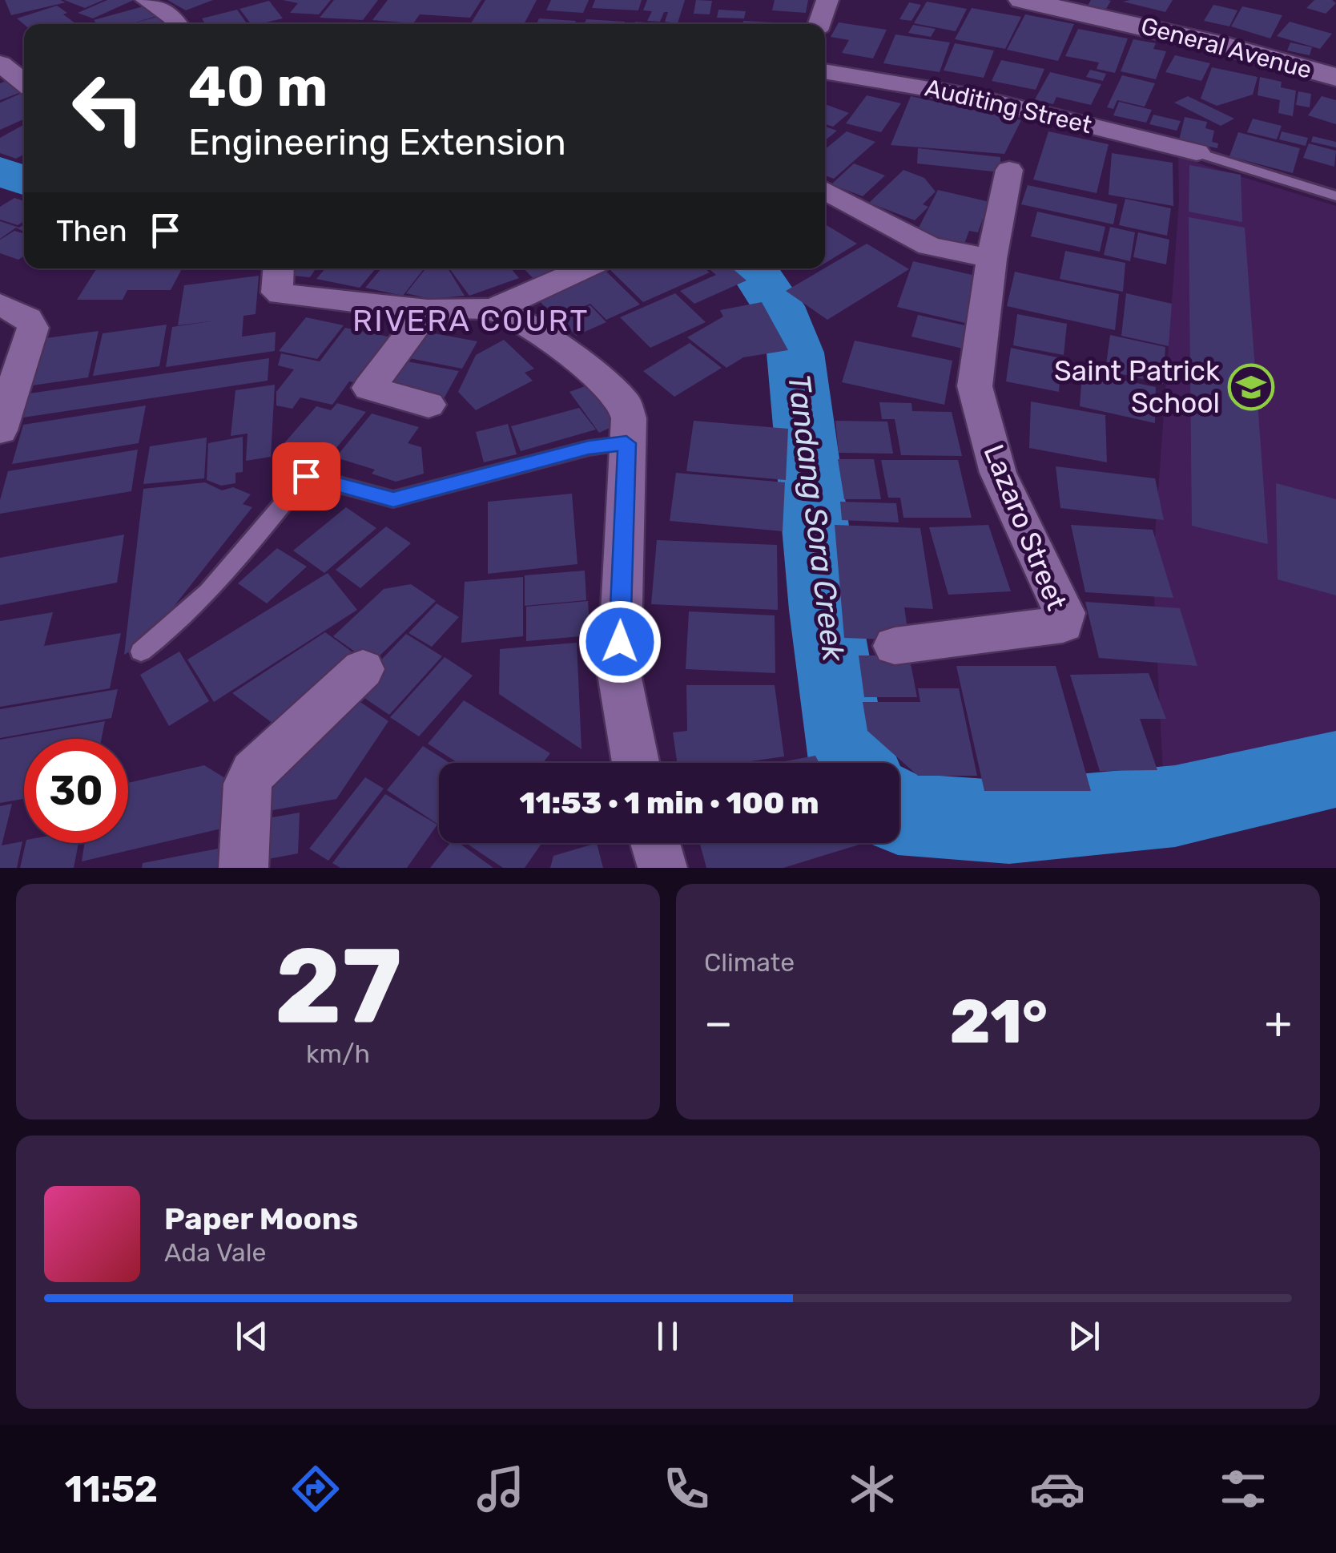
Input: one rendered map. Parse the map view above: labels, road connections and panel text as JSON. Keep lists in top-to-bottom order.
{
  "streets": {
    "street": ["General Avenue", "Auditing Street", "Lazaro Street"]
  },
  "districts": ["RIVERA COURT"],
  "water": ["Tandang Sora Creek"],
  "places": {
    "school or university": ["Saint Patrick School"]
  },
  "page": {
    "turn": ["40 m", "Engineering Extension"],
    "then": "Then",
    "limit": "30",
    "trip": "11:53 · 1 min · 100 m",
    "tile": [
      ["27", "km/h"],
      "Climate"
    ],
    "heat": ["−", "21°", "+"],
    "song": ["Paper Moons", "Ada Vale"],
    "tabs": "11:52"
  }
}
